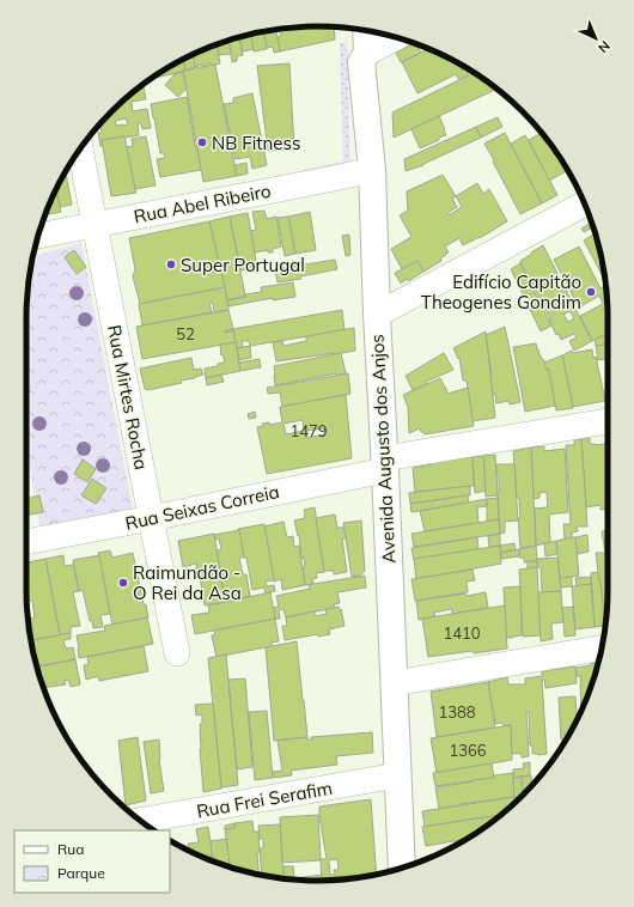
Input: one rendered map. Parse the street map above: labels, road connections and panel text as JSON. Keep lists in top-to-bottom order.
{
  "streets": {
    "main road": ["Avenida Augusto dos Anjos"],
    "street": [
      "Rua Abel Ribeiro",
      "Rua Mirtes Rocha",
      "Rua Seixas Correia",
      "Rua Frei Serafim"
    ]
  },
  "crossings": [
    ["Rua Abel Ribeiro", "Rua Mirtes Rocha"],
    ["Rua Abel Ribeiro", "Avenida Augusto dos Anjos"],
    ["Rua Mirtes Rocha", "Rua Seixas Correia"],
    ["Avenida Augusto dos Anjos", "Rua Seixas Correia"],
    ["Avenida Augusto dos Anjos", "Rua Frei Serafim"]
  ],
  "places": [
    "NB Fitness",
    "Super Portugal",
    "Edifício Capitão Theogenes Gondim",
    "Raimundão - O Rei da Asa"
  ],
  "house_numbers": [
    "52",
    "1479",
    "1410",
    "1388",
    "1366"
  ],
  "legend": ["Rua", "Parque"],
  "north": "bottom right"
}
